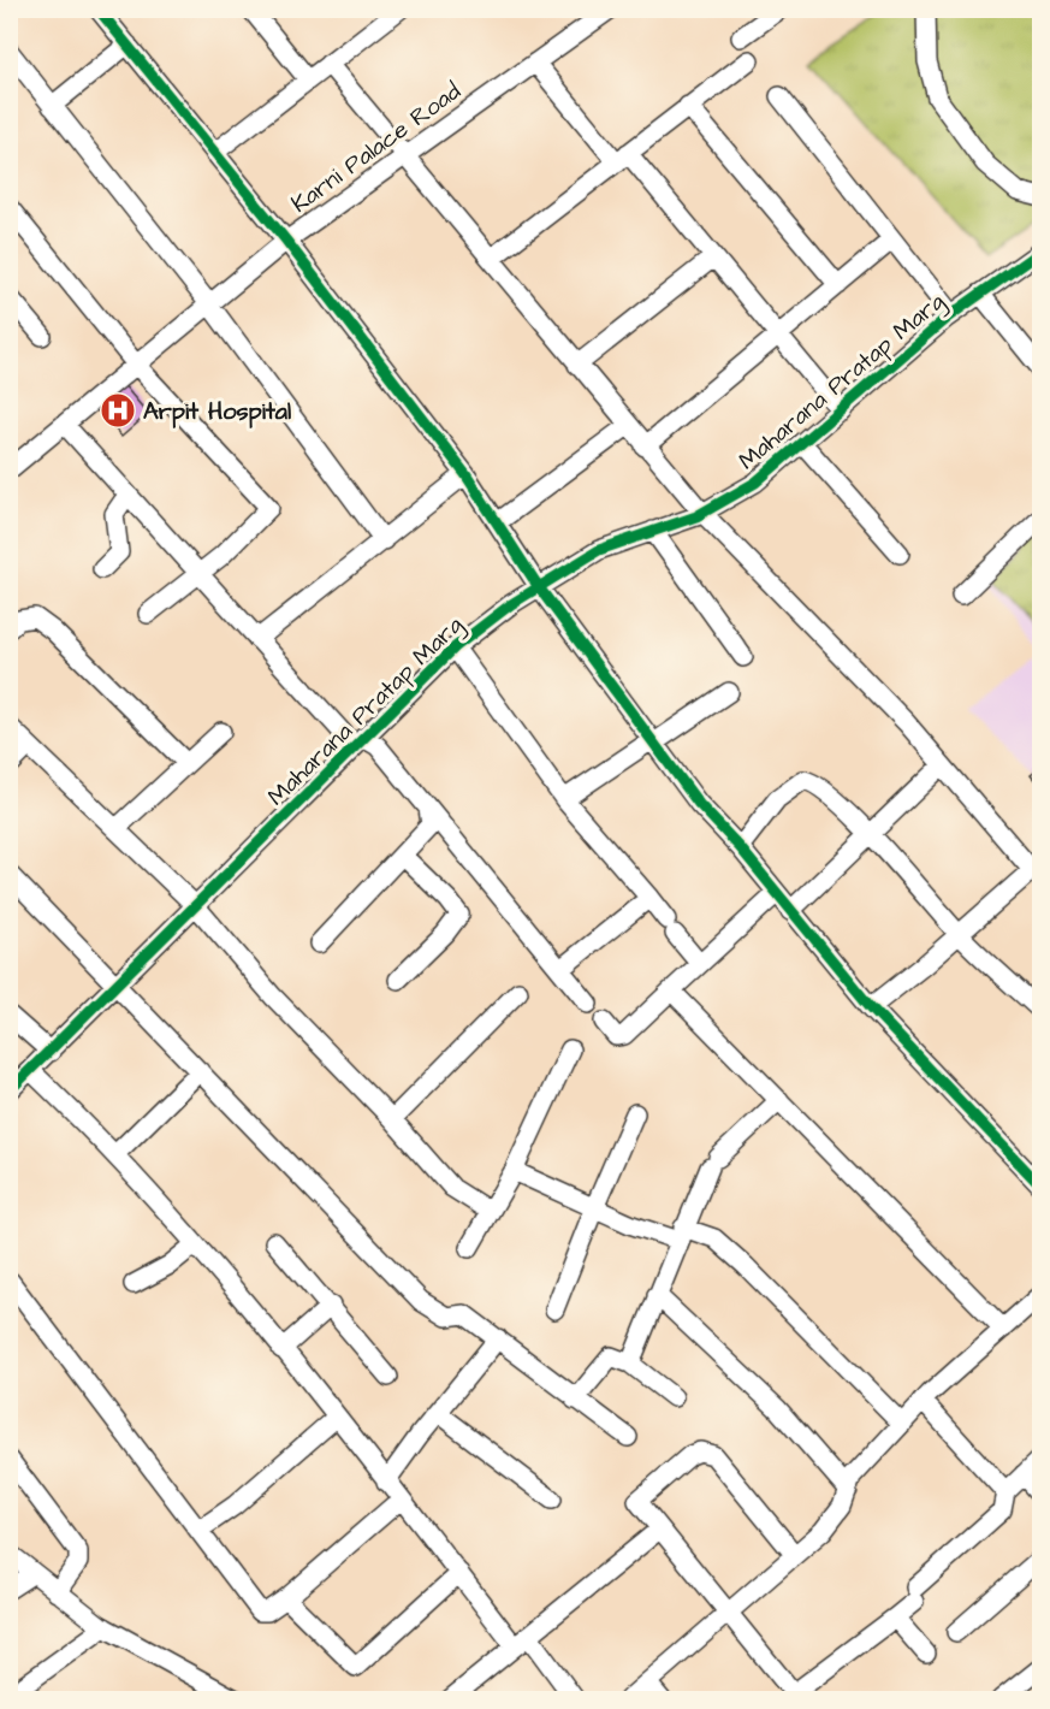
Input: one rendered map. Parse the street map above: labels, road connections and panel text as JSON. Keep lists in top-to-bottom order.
{
  "streets": {
    "street": ["Karni Palace Road", "Maharana Pratap Marg"]
  },
  "places": {
    "hospital": ["Arpit Hospital"]
  }
}
